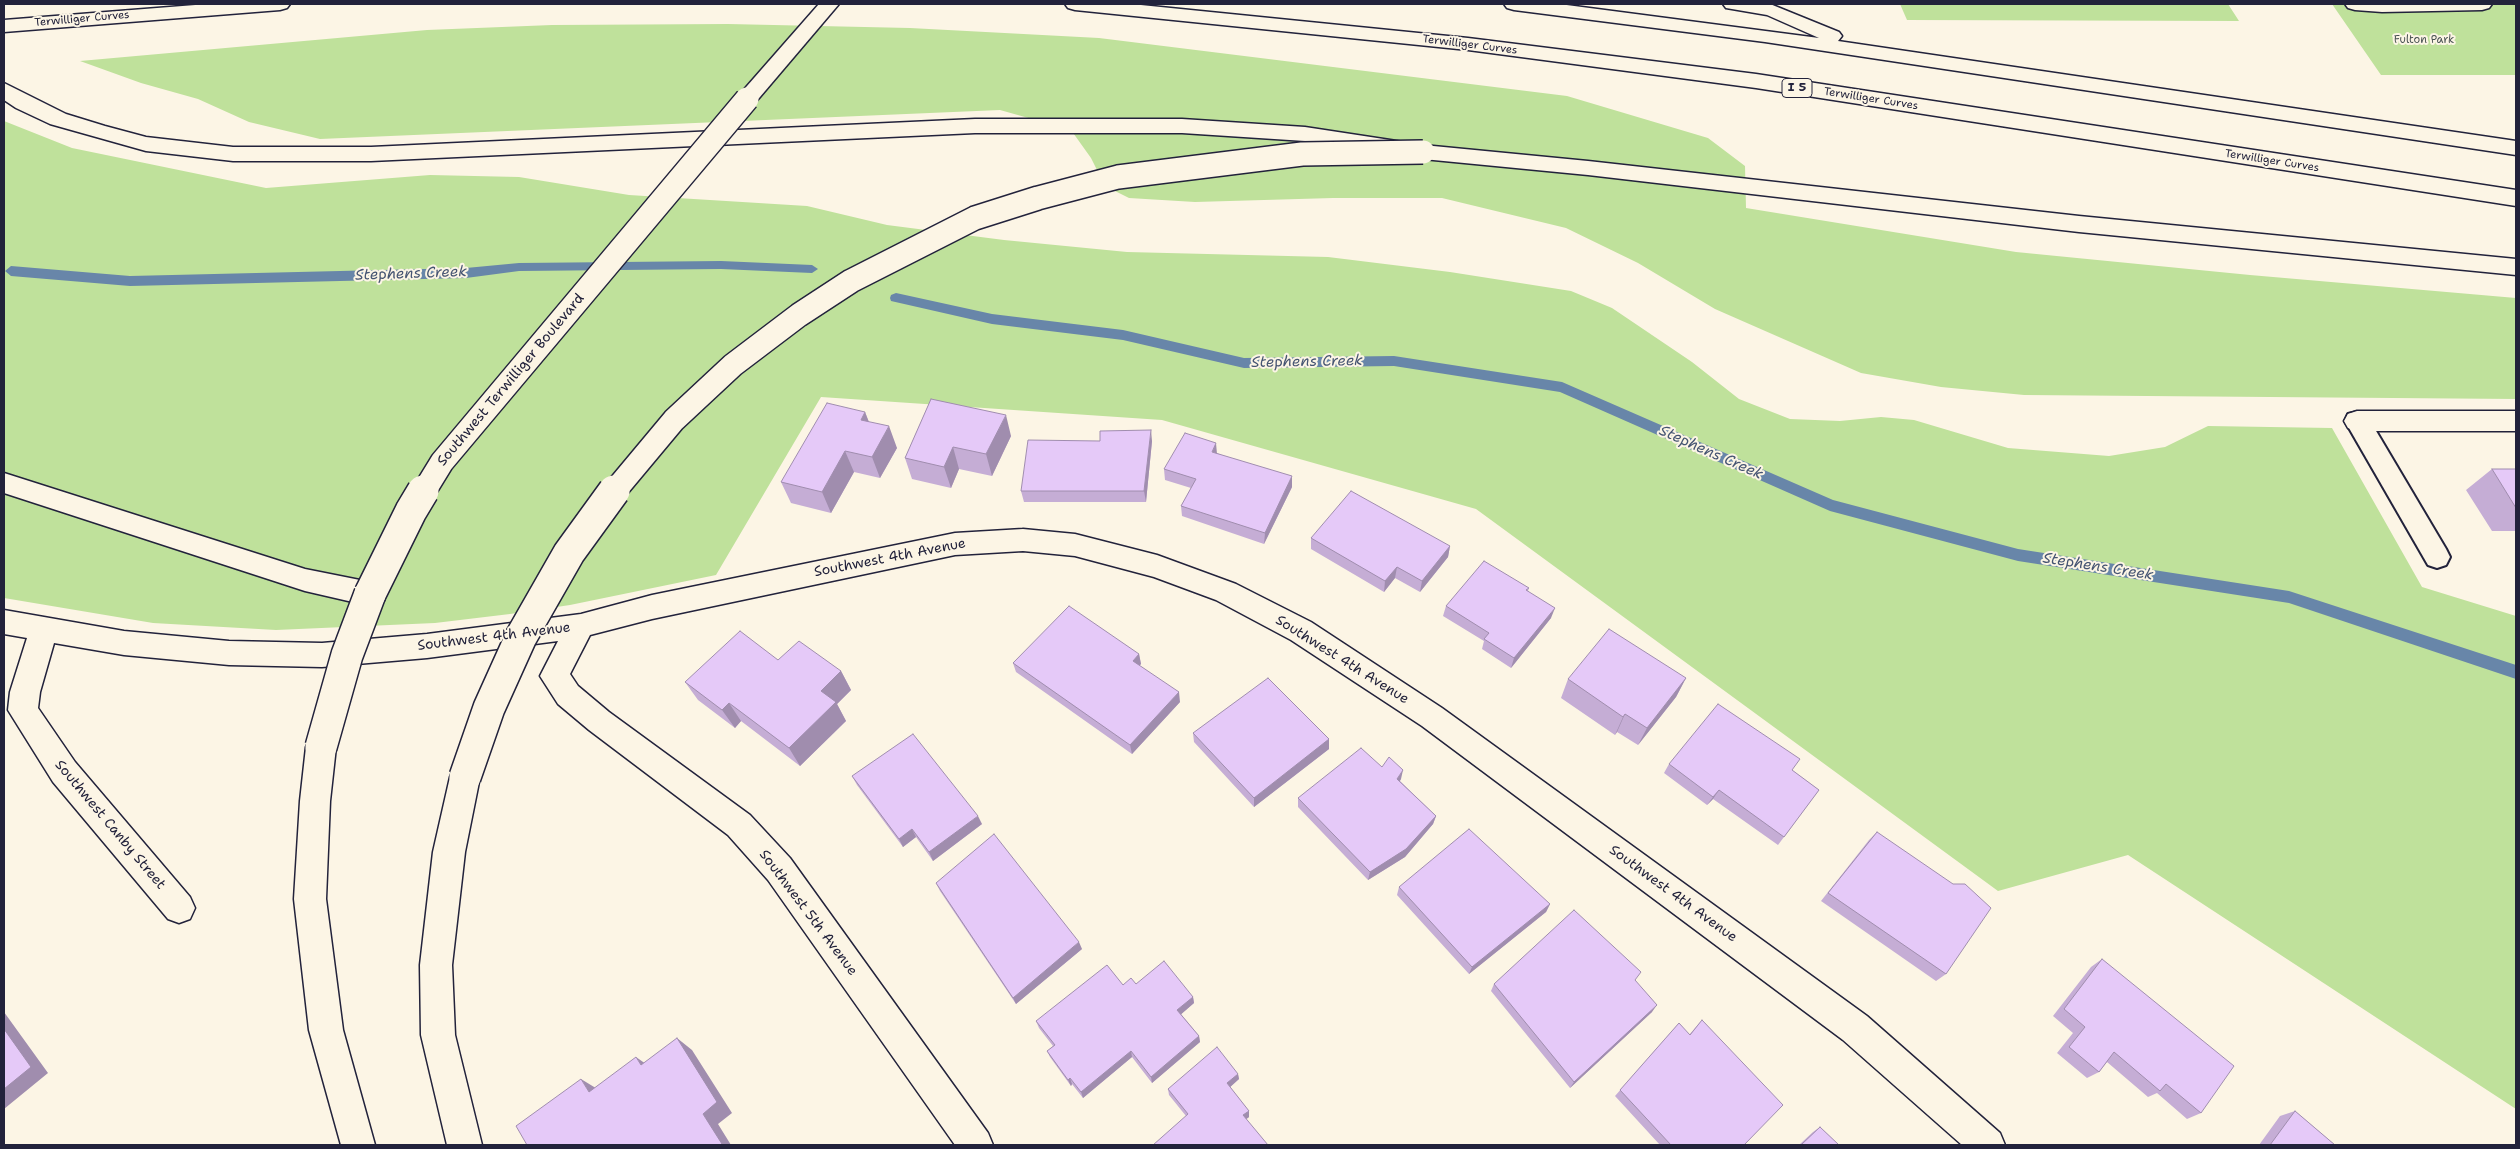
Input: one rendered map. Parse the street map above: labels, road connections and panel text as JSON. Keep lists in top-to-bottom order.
{
  "streets": {
    "main road": [
      "Terwilliger Curves",
      "I 5",
      "Southwest Terwilliger Boulevard",
      "Southwest 4th Avenue",
      "Southwest Canby Street",
      "Southwest 5th Avenue"
    ]
  },
  "crossings": [
    ["Southwest 4th Avenue", "Southwest Canby Street"],
    ["Southwest 4th Avenue", "Southwest 5th Avenue"]
  ],
  "water": ["Stephens Creek"],
  "parks": ["Fulton Park"]
}
